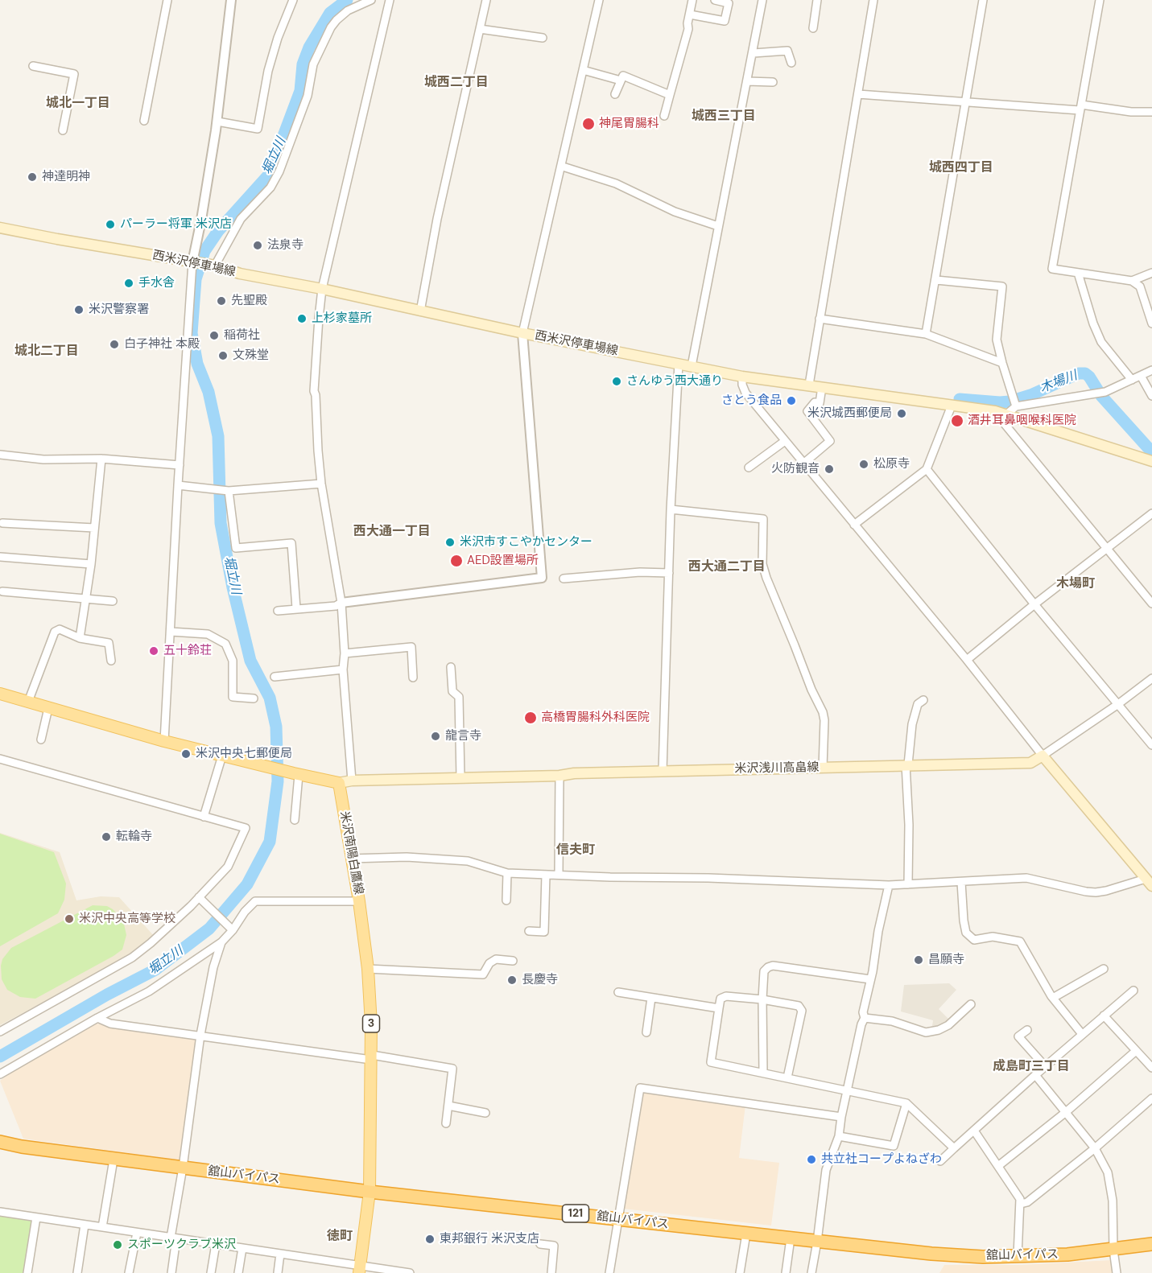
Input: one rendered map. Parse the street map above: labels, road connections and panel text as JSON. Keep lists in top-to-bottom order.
{
  "streets": {
    "highway": ["舘山バイパス", "121"],
    "main road": [
      "西米沢停車場線",
      "米沢浅川高畠線",
      "米沢南陽白鷹線",
      "3"
    ]
  },
  "crossings": [
    ["米沢浅川高畠線", "米沢南陽白鷹線"],
    ["米沢南陽白鷹線", "舘山バイパス"]
  ],
  "districts": [
    "城西二丁目",
    "城北一丁目",
    "城西三丁目",
    "城西四丁目",
    "城北二丁目",
    "西大通一丁目",
    "西大通二丁目",
    "木場町",
    "信夫町",
    "成島町三丁目",
    "徳町"
  ],
  "water": ["堀立川", "木場川"],
  "places": [
    "神尾胃腸科",
    "神達明神",
    "パーラー将軍 米沢店",
    "法泉寺",
    "手水舎",
    "先聖殿",
    "米沢警察署",
    "上杉家墓所",
    "稲荷社",
    "白子神社 本殿",
    "文殊堂",
    "さんゆう西大通り",
    "さとう食品",
    "米沢城西郵便局",
    "酒井耳鼻咽喉科医院",
    "松原寺",
    "火防観音",
    "米沢市すこやかセンター",
    "AED設置場所",
    "五十鈴荘",
    "高橋胃腸科外科医院",
    "龍言寺",
    "米沢中央七郵便局",
    "転輪寺",
    "米沢中央高等学校",
    "昌願寺",
    "長慶寺",
    "共立社コープよねざわ",
    "東邦銀行 米沢支店",
    "スポーツクラブ米沢"
  ]
}
